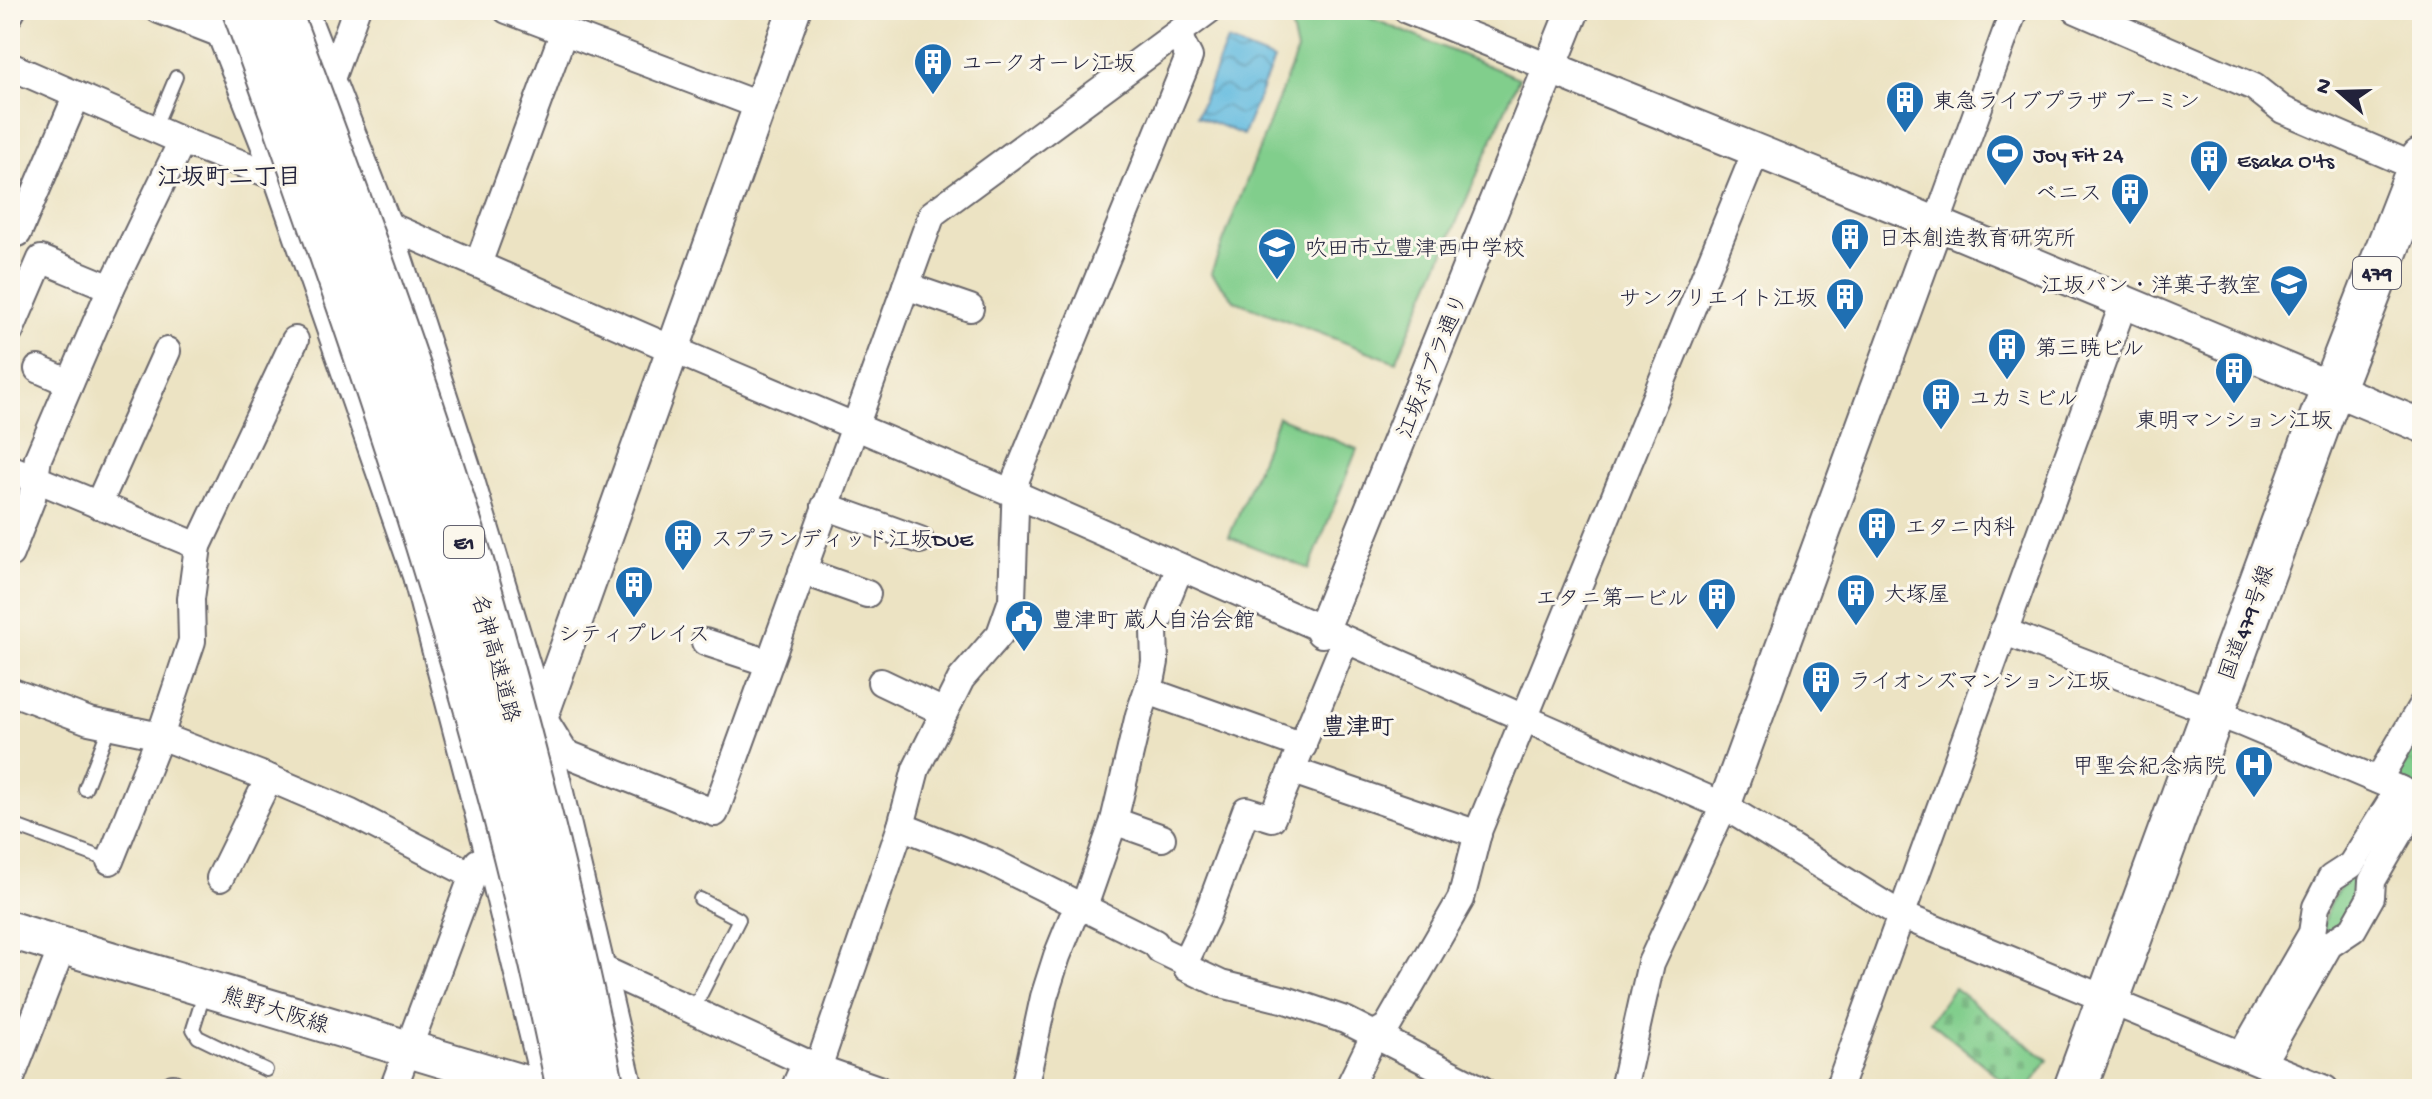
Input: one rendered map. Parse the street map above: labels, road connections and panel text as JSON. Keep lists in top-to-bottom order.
{
  "streets": {
    "highway": [
      "479",
      "E1",
      "国道479号線",
      "名神高速道路"
    ],
    "main road": ["熊野大阪線"],
    "street": ["江坂ポプラ通り"]
  },
  "districts": ["江坂町二丁目", "豊津町"],
  "places": {
    "building": [
      "ユークオーレ江坂",
      "東急ライブプラザ ブーミン",
      "Esaka O'ts",
      "ベニス",
      "日本創造教育研究所",
      "サンクリエイト江坂",
      "第三暁ビル",
      "東明マンション江坂",
      "ユカミビル",
      "エタニ内科",
      "スプランディッド江坂DUE",
      "シティプレイス",
      "大塚屋",
      "エタニ第一ビル",
      "ライオンズマンション江坂"
    ],
    "sports": ["Joy Fit 24"],
    "school or university": ["吹田市立豊津西中学校", "江坂パン・洋菓子教室"],
    "public building": ["豊津町 蔵人自治会館"],
    "hospital": ["甲聖会紀念病院"]
  },
  "north": "left"
}
